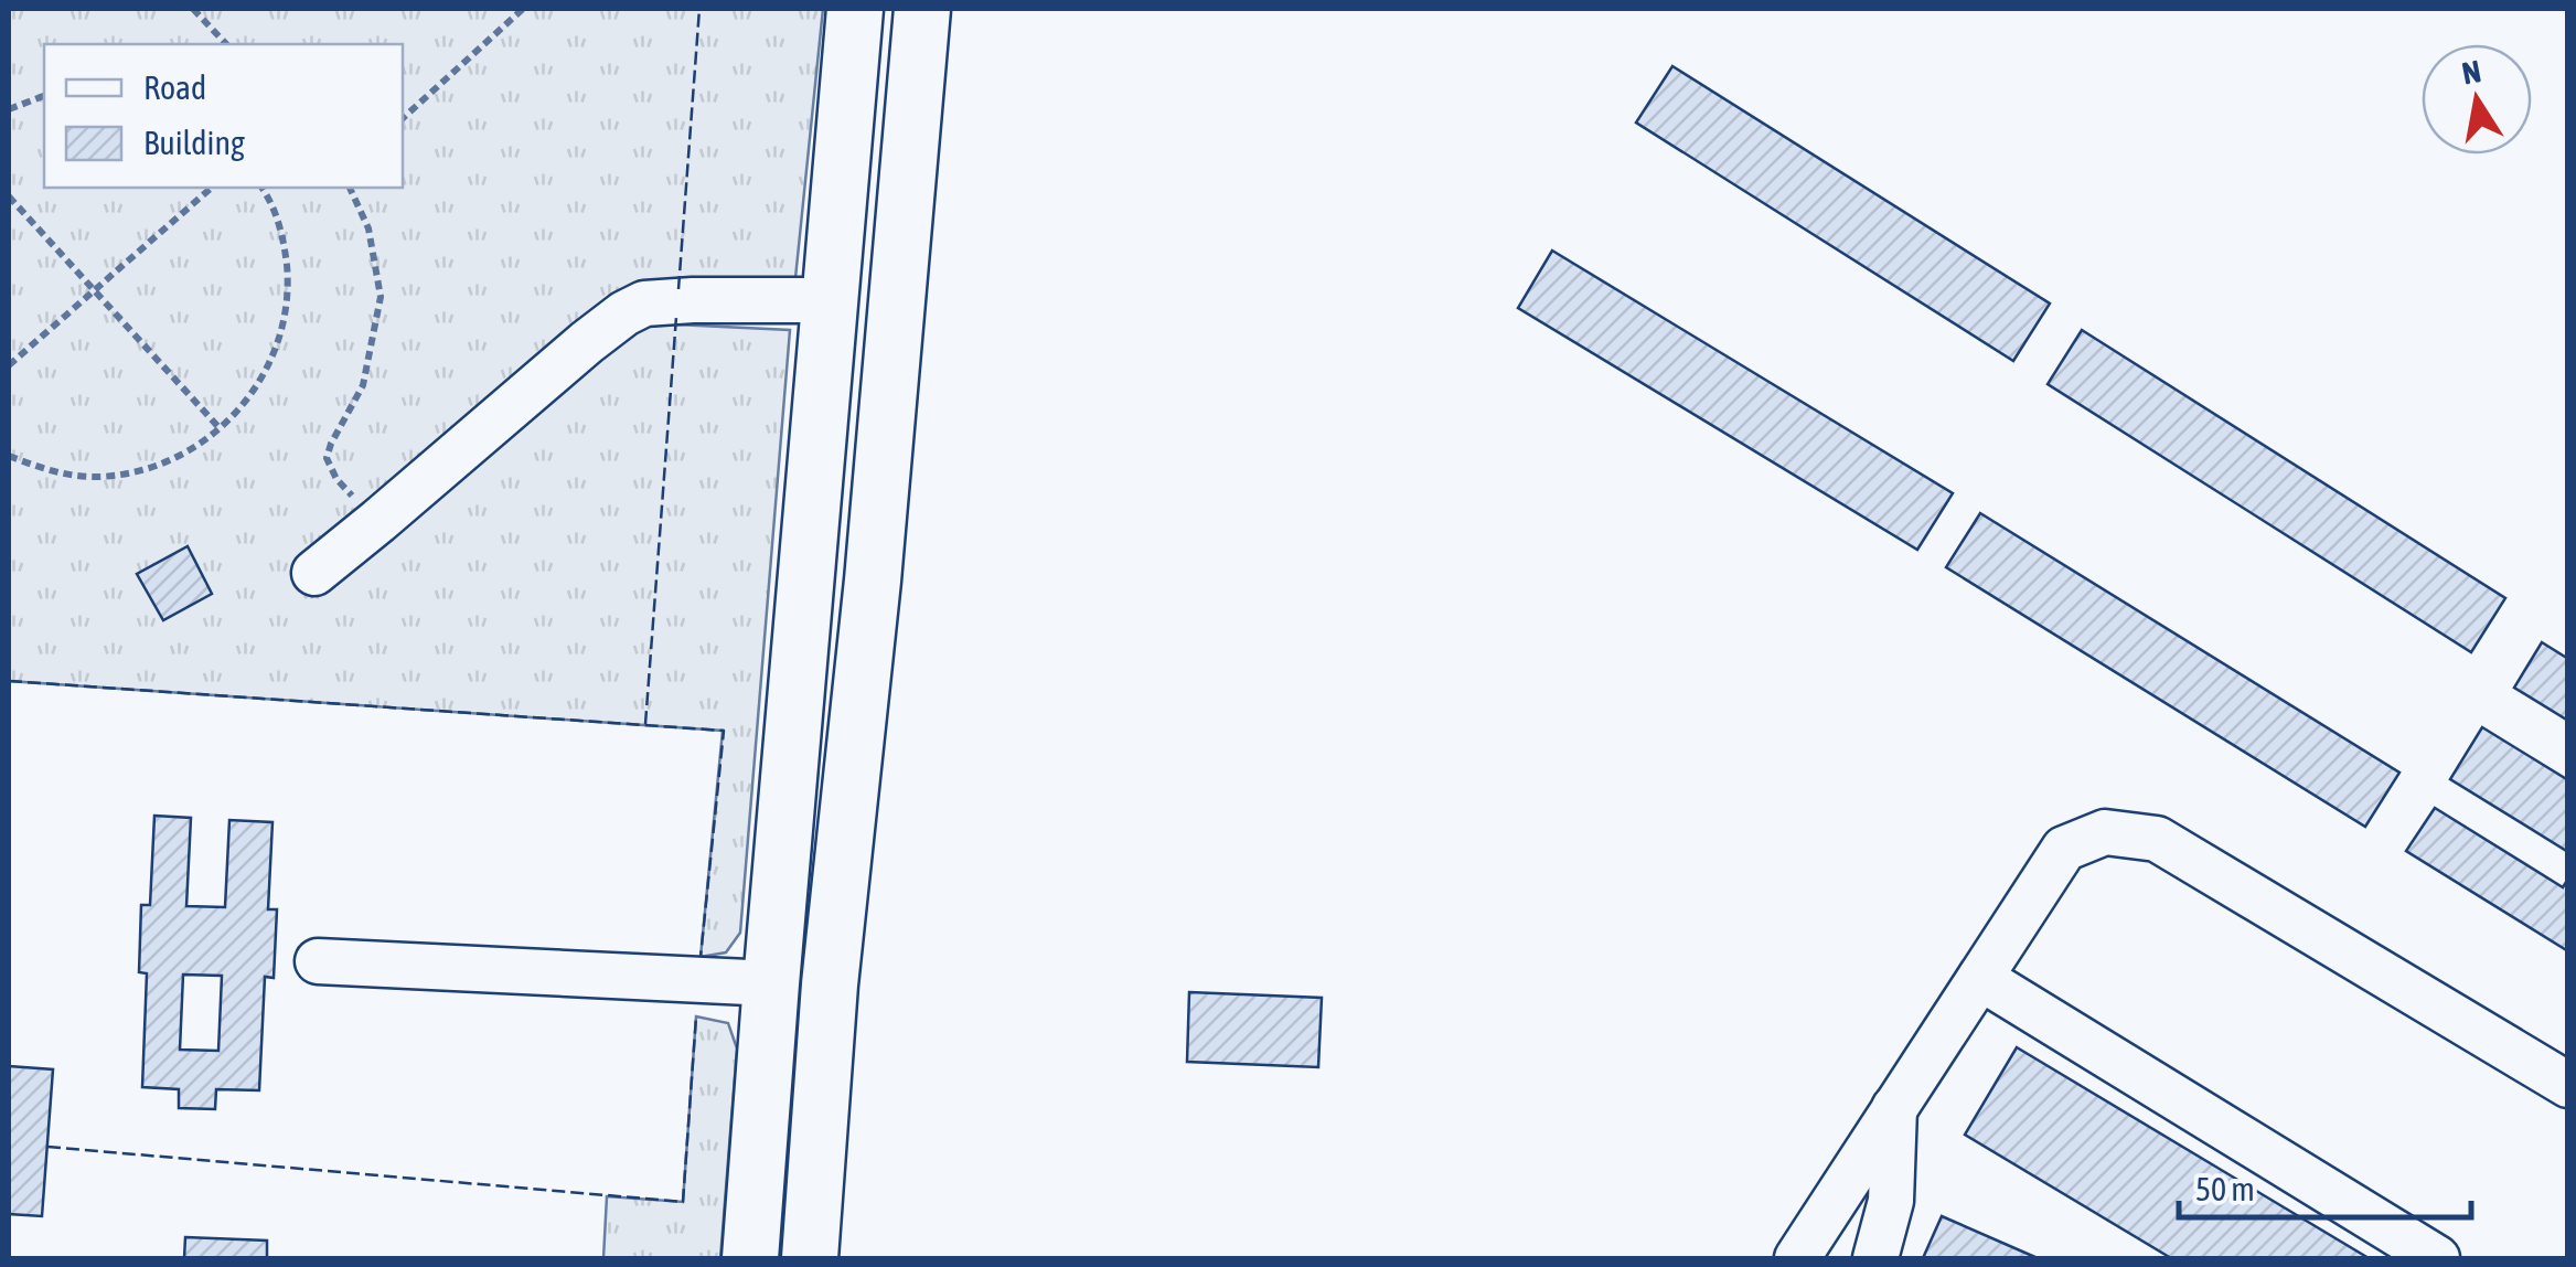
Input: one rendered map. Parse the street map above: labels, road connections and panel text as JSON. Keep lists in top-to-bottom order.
{
  "legend": ["Road", "Building"],
  "scale_bar": "50 m",
  "north": "top"
}
